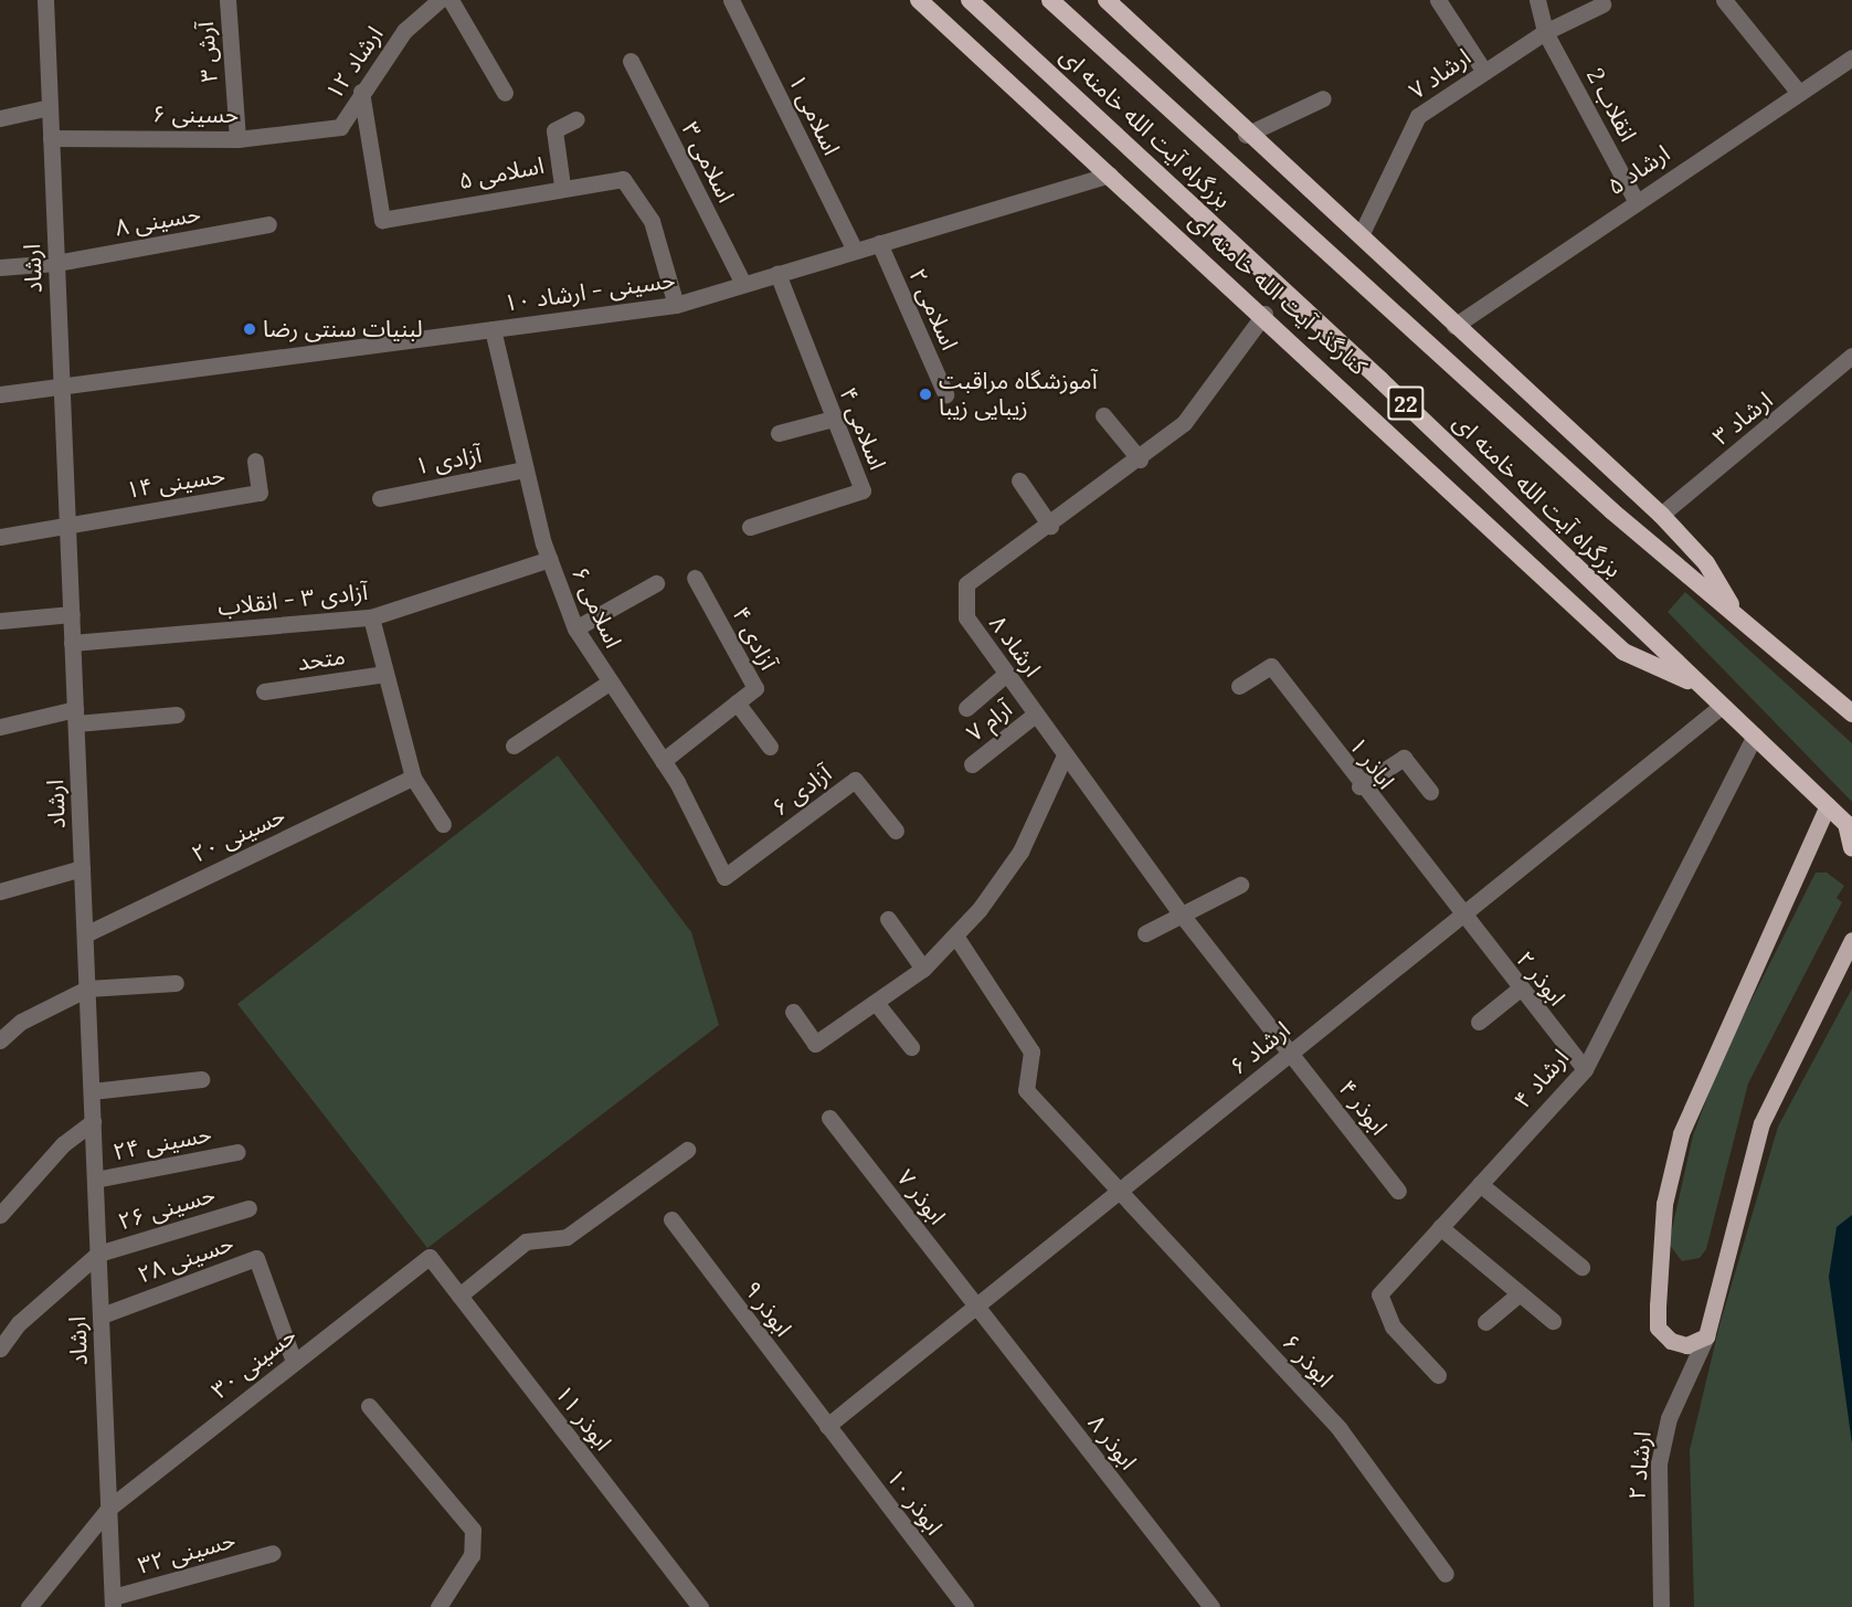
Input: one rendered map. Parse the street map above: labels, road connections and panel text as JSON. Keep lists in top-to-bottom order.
{
  "streets": {
    "highway": ["بزرگراه آیت الله خامنه ای", "کنارگذر آیت الله خامنه ای", "22"],
    "street": [
      "آرش ۳",
      "ارشاد ۱۲",
      "ارشاد ۷",
      "انقلاب 2",
      "حسینی ۶",
      "اسلامی ۱",
      "اسلامی ۳",
      "ارشاد ۵",
      "اسلامی ۵",
      "حسینی ۸",
      "ارشاد",
      "حسینی - ارشاد ۱۰",
      "اسلامی ۲",
      "ارشاد ۳",
      "اسلامی ۴",
      "آزادی ۱",
      "حسینی ۱۴",
      "آزادی ۳ - انقلاب",
      "اسلامی ۶",
      "آزادی ۴",
      "ارشاد ۸",
      "متحد",
      "آرام ۷",
      "اباذر ۱",
      "آزادی ۶",
      "حسینی ۲۰",
      "ابوذر ۲",
      "ارشاد ۶",
      "ارشاد ۴",
      "ابوذر ۴",
      "حسینی ۲۴",
      "ابوذر ۷",
      "حسینی ۲۶",
      "حسینی ۲۸",
      "ابوذر ۹",
      "ابوذر ۶",
      "حسینی ۳۰",
      "ابوذر ۱۱",
      "ابوذر ۸",
      "ارشاد ۲",
      "ابوذر ۱۰",
      "حسینی ۳۲"
    ]
  },
  "crossings": [
    ["آرش ۳", "حسینی ۶"],
    ["ارشاد ۱۲", "حسینی ۶"],
    ["ارشاد ۱۲", "اسلامی ۵"],
    ["ارشاد ۷", "انقلاب 2"],
    ["انقلاب 2", "ارشاد ۵"],
    ["حسینی ۶", "ارشاد"],
    ["اسلامی ۱", "حسینی - ارشاد ۱۰"],
    ["بزرگراه آیت الله خامنه ای", "کنارگذر آیت الله خامنه ای"],
    ["بزرگراه آیت الله خامنه ای", "ارشاد ۶"],
    ["بزرگراه آیت الله خامنه ای", "ارشاد ۴"],
    ["اسلامی ۳", "حسینی - ارشاد ۱۰"],
    ["اسلامی ۵", "حسینی - ارشاد ۱۰"],
    ["حسینی ۸", "ارشاد"],
    ["ارشاد", "حسینی - ارشاد ۱۰"],
    ["ارشاد", "حسینی ۱۴"],
    ["ارشاد", "آزادی ۳ - انقلاب"],
    ["ارشاد", "حسینی ۲۰"],
    ["ارشاد", "حسینی ۲۴"],
    ["ارشاد", "حسینی ۲۶"],
    ["ارشاد", "حسینی ۲۸"],
    ["ارشاد", "حسینی ۳۰"],
    ["ارشاد", "حسینی ۳۲"],
    ["حسینی - ارشاد ۱۰", "کنارگذر آیت الله خامنه ای"],
    ["حسینی - ارشاد ۱۰", "اسلامی ۲"],
    ["حسینی - ارشاد ۱۰", "اسلامی ۴"],
    ["حسینی - ارشاد ۱۰", "اسلامی ۶"],
    ["کنارگذر آیت الله خامنه ای", "ارشاد ۸"],
    ["آزادی ۱", "اسلامی ۶"],
    ["آزادی ۳ - انقلاب", "اسلامی ۶"],
    ["اسلامی ۶", "آزادی ۴"],
    ["اسلامی ۶", "آزادی ۶"],
    ["ارشاد ۸", "آرام ۷"],
    ["ارشاد ۸", "ارشاد ۶"],
    ["ارشاد ۸", "ابوذر ۴"],
    ["اباذر ۱", "ابوذر ۲"],
    ["اباذر ۱", "ارشاد ۶"],
    ["ابوذر ۲", "ارشاد ۶"],
    ["ابوذر ۲", "ارشاد ۴"],
    ["ارشاد ۶", "ابوذر ۴"],
    ["ارشاد ۶", "ابوذر ۷"],
    ["ارشاد ۶", "ابوذر ۹"],
    ["ارشاد ۶", "ابوذر ۶"],
    ["ارشاد ۶", "ابوذر ۸"],
    ["ارشاد ۶", "ابوذر ۱۰"],
    ["ابوذر ۷", "ابوذر ۸"],
    ["حسینی ۲۸", "حسینی ۳۰"],
    ["ابوذر ۹", "ابوذر ۱۰"],
    ["حسینی ۳۰", "ابوذر ۱۱"]
  ],
  "places": ["لبنیات سنتی رضا", "آموزشگاه مراقبت زیبایی زیبا"]
}
